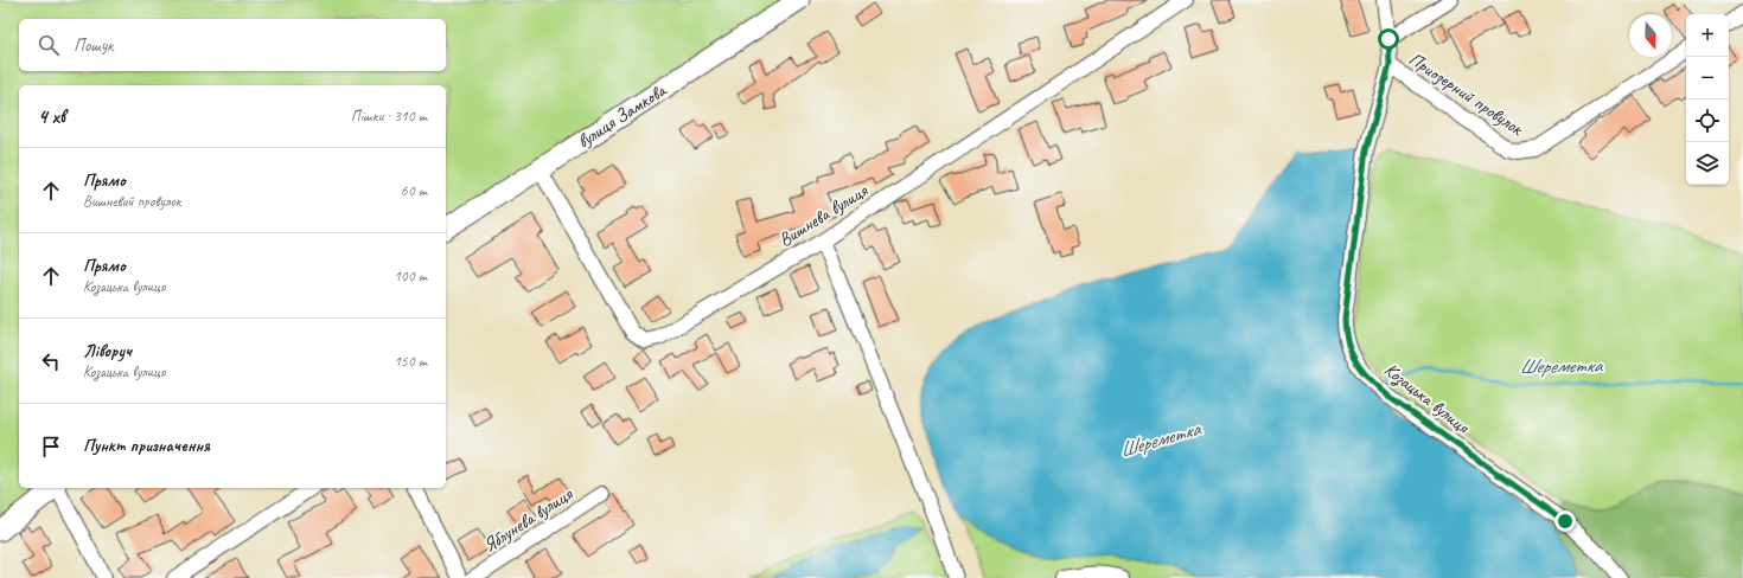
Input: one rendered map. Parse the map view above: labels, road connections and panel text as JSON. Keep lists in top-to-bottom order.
{
  "streets": {
    "street": [
      "Приозерний провулок",
      "вулиця Замкова",
      "Вишнева вулиця",
      "Козацька вулиця",
      "Яблунева вулиця"
    ]
  },
  "crossings": [
    ["Приозерний провулок", "Козацька вулиця"],
    ["вулиця Замкова", "Вишнева вулиця"]
  ],
  "water": ["Шереметка"],
  "north": "bottom",
  "page": {
    "map_buttons": ["+", "−"],
    "search": "Пошук",
    "heading": ["4 хв", "Пішки · 310 m"],
    "list": [
      ["Прямо", "Вишневий провулок", "60 m"],
      ["Прямо", "Козацька вулиця", "100 m"],
      ["Ліворуч", "Козацька вулиця", "150 m"],
      "Пункт призначення"
    ]
  }
}
